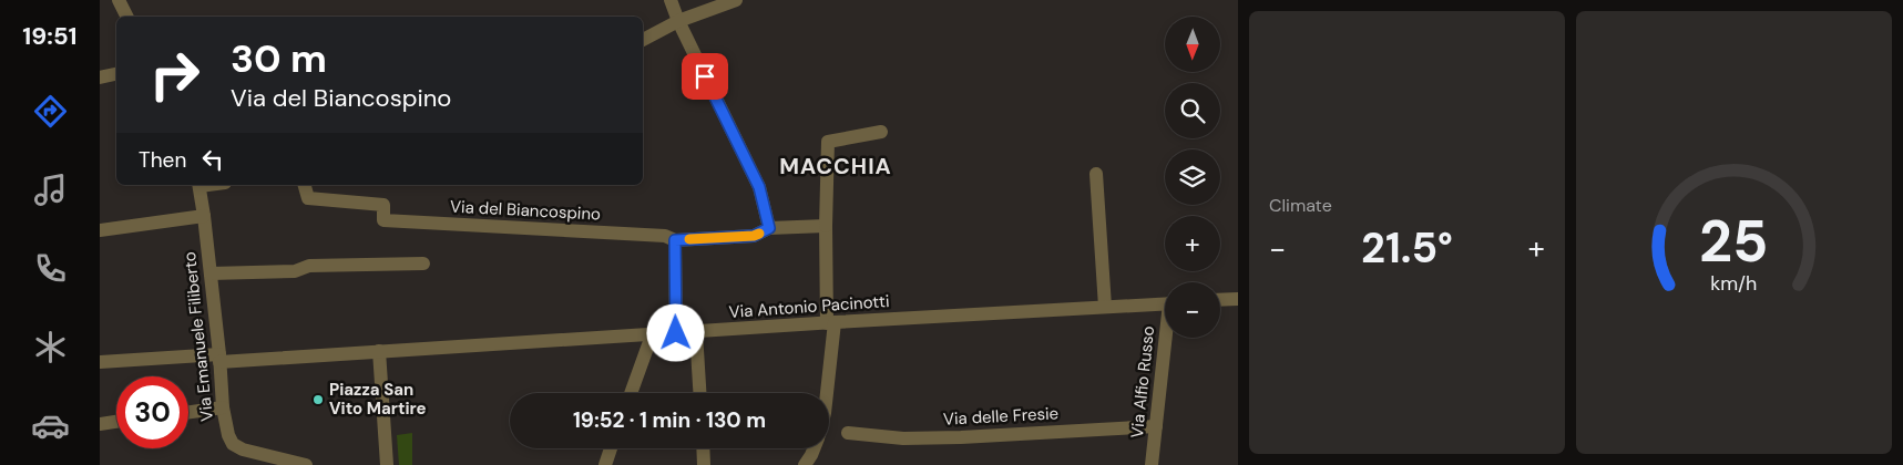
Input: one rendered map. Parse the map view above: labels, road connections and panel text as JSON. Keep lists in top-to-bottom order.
{
  "streets": {
    "street": [
      "Via del Biancospino",
      "Via Antonio Pacinotti",
      "Via Emanuele Filiberto",
      "Via Alfio Russo",
      "Via delle Fresie"
    ]
  },
  "crossings": [
    ["Via Antonio Pacinotti", "Via Emanuele Filiberto"],
    ["Via Alfio Russo", "Via delle Fresie"]
  ],
  "districts": ["MACCHIA"],
  "places": ["Piazza San Vito Martire"],
  "north": "bottom",
  "page": {
    "tabs": "19:51",
    "tile": "Climate",
    "map_buttons": ["+", "−"],
    "turn": ["30 m", "Via del Biancospino"],
    "then": "Then",
    "heat": ["−", "21.5°", "+"],
    "limit": "30",
    "trip": "19:52 · 1 min · 130 m",
    "gauge": ["25", "km/h"]
  }
}
